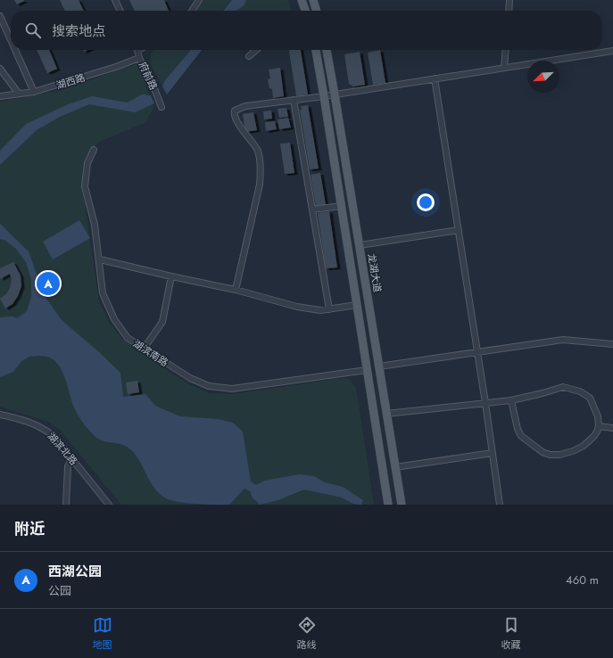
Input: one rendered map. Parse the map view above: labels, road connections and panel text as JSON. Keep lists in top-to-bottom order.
{
  "streets": {
    "main road": ["龙湖大道"],
    "street": [
      "府前路",
      "湖西路",
      "湖滨南路",
      "湖滨北路"
    ]
  },
  "crossings": [
    ["府前路", "湖西路"]
  ],
  "north": "bottom left",
  "page": {
    "search": "搜索地点",
    "pins": "A",
    "heading": "附近",
    "list": [
      {
        "mark": "A",
        "name": "西湖公园",
        "note": "公园",
        "value": "460 m"
      }
    ],
    "nav": ["地图", "路线", "收藏"]
  }
}
